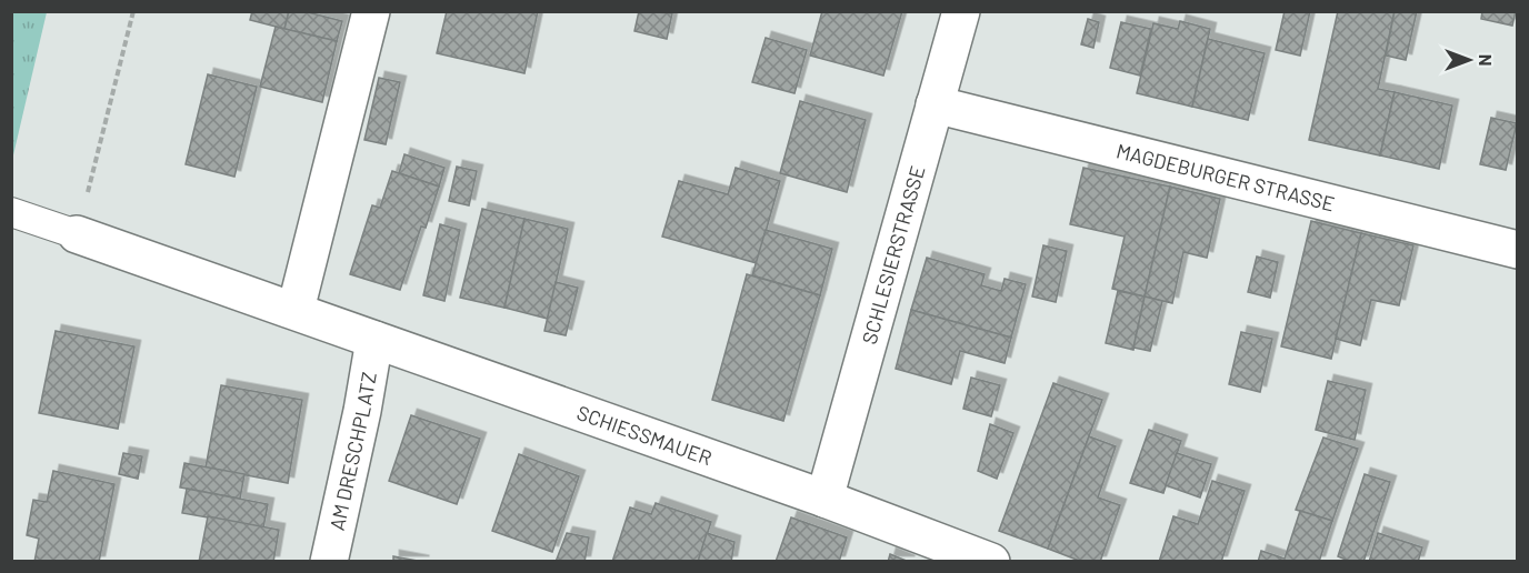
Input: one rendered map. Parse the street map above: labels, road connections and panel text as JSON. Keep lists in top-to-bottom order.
{
  "streets": {
    "street": [
      "MAGDEBURGER STRASSE",
      "SCHLESIERSTRASSE",
      "SCHIESSMAUER",
      "AM DRESCHPLATZ"
    ]
  },
  "crossings": [
    ["MAGDEBURGER STRASSE", "SCHLESIERSTRASSE"],
    ["SCHLESIERSTRASSE", "SCHIESSMAUER"],
    ["SCHIESSMAUER", "AM DRESCHPLATZ"]
  ],
  "north": "right"
}
